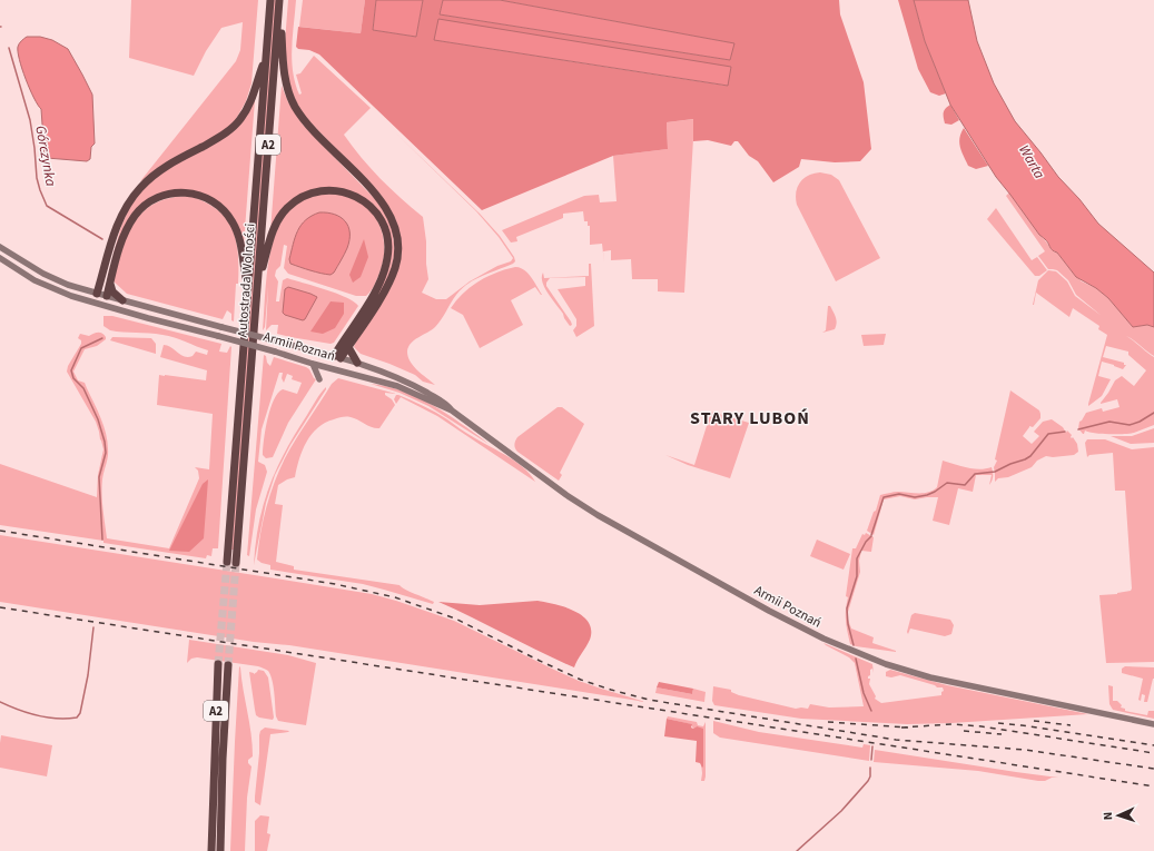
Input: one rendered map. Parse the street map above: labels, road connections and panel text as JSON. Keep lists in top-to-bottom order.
{
  "streets": {
    "highway": ["A2", "Autostrada Wolności"],
    "main road": ["Armii Poznań"]
  },
  "districts": ["STARY LUBOŃ"],
  "water": ["Górczynka", "Warta"],
  "north": "left"
}
